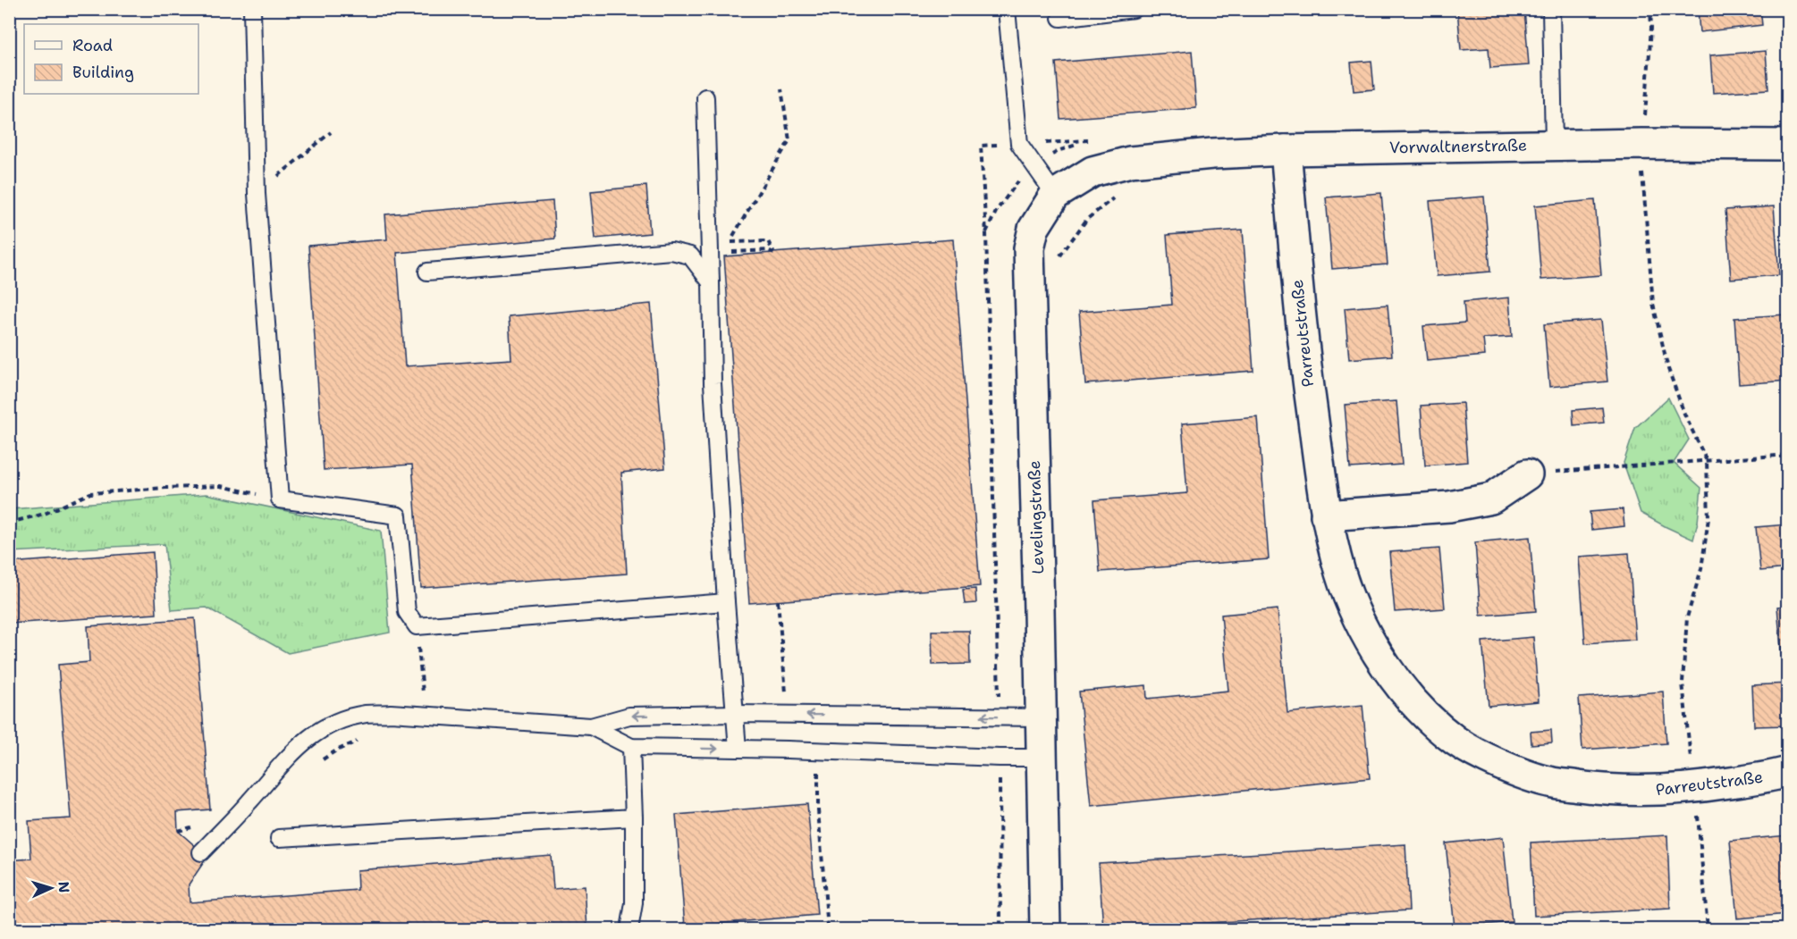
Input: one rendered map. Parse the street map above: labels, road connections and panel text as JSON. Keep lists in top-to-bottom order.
{
  "streets": {
    "street": ["Vorwaltnerstraße", "Parreutstraße", "Levelingstraße"]
  },
  "crossings": [
    ["Vorwaltnerstraße", "Parreutstraße"],
    ["Vorwaltnerstraße", "Levelingstraße"]
  ],
  "legend": ["Road", "Building"],
  "north": "right"
}
